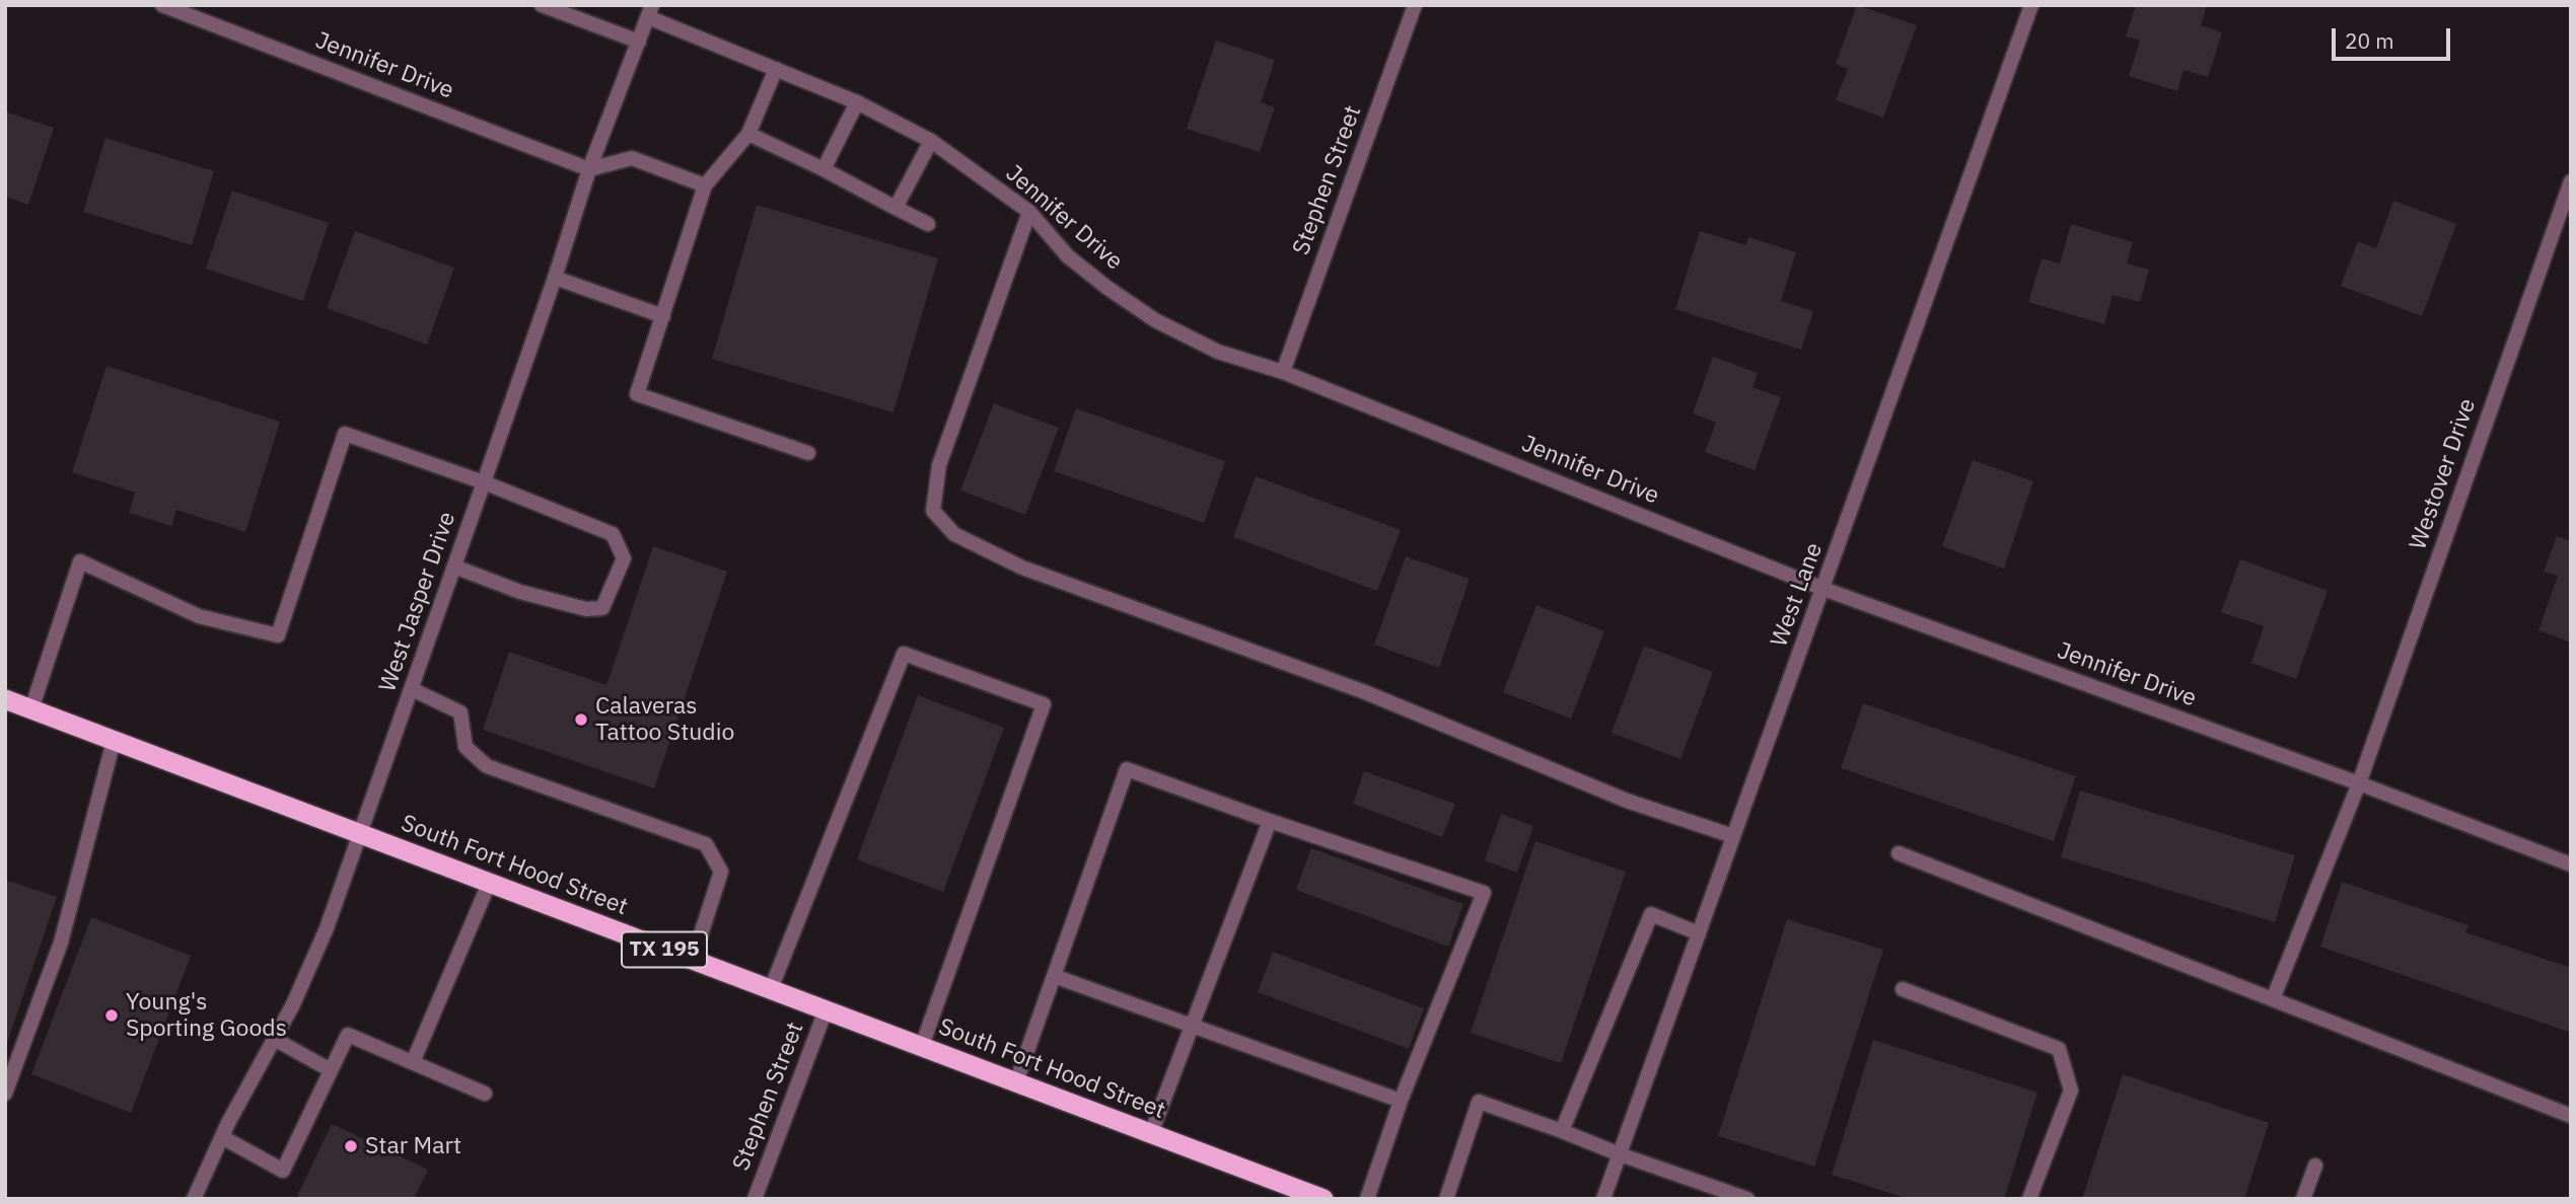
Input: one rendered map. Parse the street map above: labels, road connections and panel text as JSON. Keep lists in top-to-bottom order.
{
  "streets": {
    "highway": ["South Fort Hood Street", "TX 195"],
    "street": [
      "Jennifer Drive",
      "Stephen Street",
      "Westover Drive",
      "West Lane",
      "West Jasper Drive"
    ]
  },
  "crossings": [
    ["Jennifer Drive", "Stephen Street"],
    ["Jennifer Drive", "Westover Drive"],
    ["Jennifer Drive", "West Lane"],
    ["Jennifer Drive", "West Jasper Drive"],
    ["Stephen Street", "South Fort Hood Street"],
    ["West Jasper Drive", "South Fort Hood Street"]
  ],
  "places": ["Calaveras Tattoo Studio", "Young's Sporting Goods", "Star Mart"],
  "scale_bar": "20 m"
}
